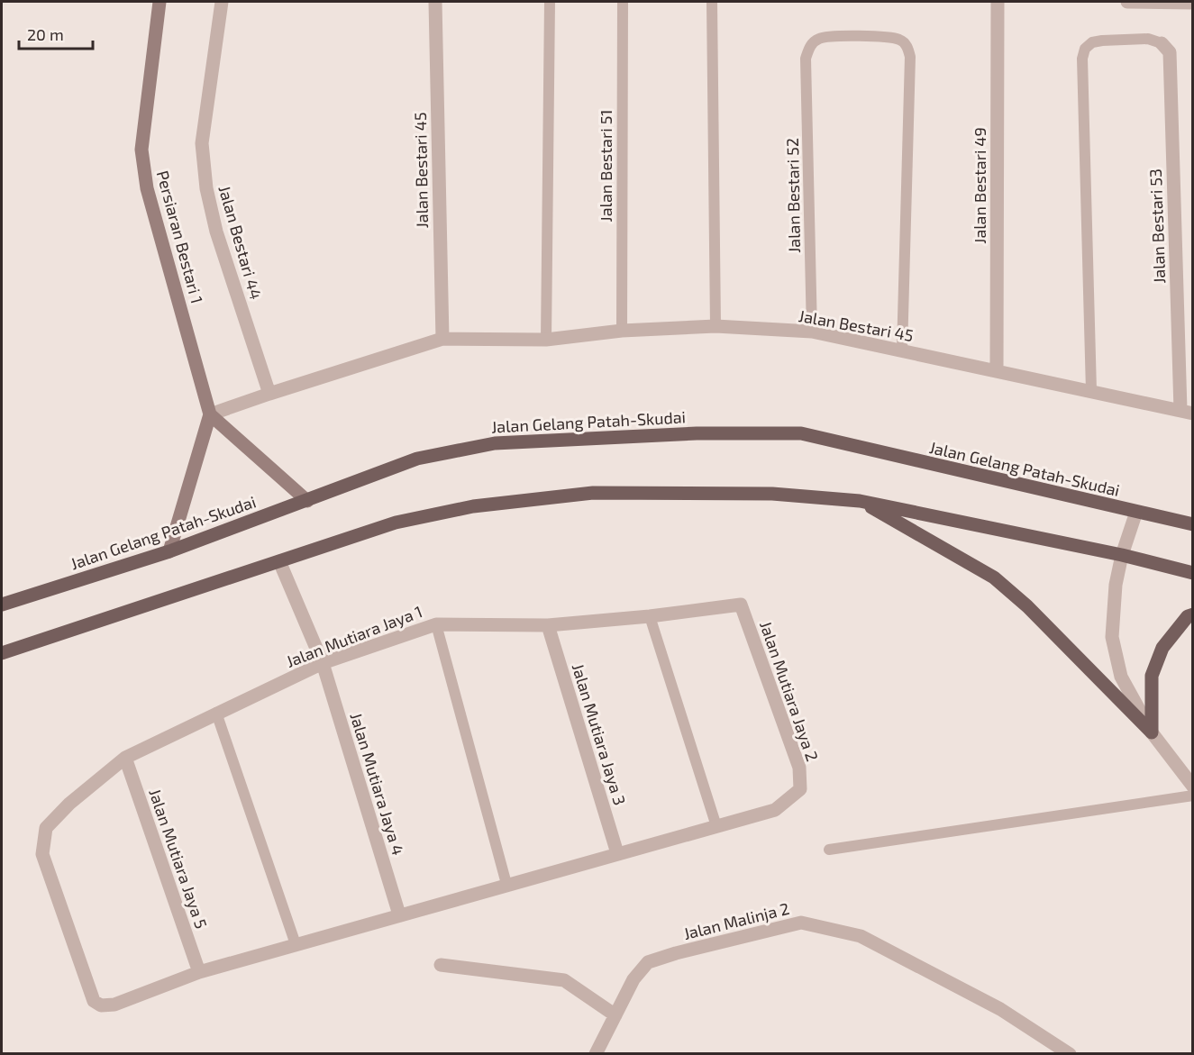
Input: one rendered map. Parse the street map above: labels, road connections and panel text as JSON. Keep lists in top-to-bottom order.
{
  "streets": {
    "main road": ["Jalan Gelang Patah-Skudai"],
    "street": [
      "Jalan Bestari 45",
      "Jalan Bestari 49",
      "Jalan Bestari 53",
      "Persiaran Bestari 1",
      "Jalan Bestari 44",
      "Jalan Mutiara Jaya 1",
      "Jalan Mutiara Jaya 2",
      "Jalan Mutiara Jaya 3",
      "Jalan Mutiara Jaya 4",
      "Jalan Mutiara Jaya 5",
      "Jalan Malinja 2"
    ],
    "lane": ["Jalan Bestari 51", "Jalan Bestari 52"]
  },
  "crossings": [
    ["Jalan Bestari 51", "Jalan Bestari 45"],
    ["Jalan Bestari 45", "Jalan Bestari 49"],
    ["Jalan Bestari 45", "Jalan Bestari 52"],
    ["Jalan Bestari 45", "Jalan Bestari 53"],
    ["Jalan Bestari 45", "Persiaran Bestari 1"],
    ["Jalan Bestari 45", "Jalan Bestari 44"],
    ["Jalan Mutiara Jaya 1", "Jalan Mutiara Jaya 2"],
    ["Jalan Mutiara Jaya 1", "Jalan Mutiara Jaya 3"],
    ["Jalan Mutiara Jaya 1", "Jalan Mutiara Jaya 4"],
    ["Jalan Mutiara Jaya 1", "Jalan Mutiara Jaya 5"]
  ],
  "scale_bar": "20 m"
}
